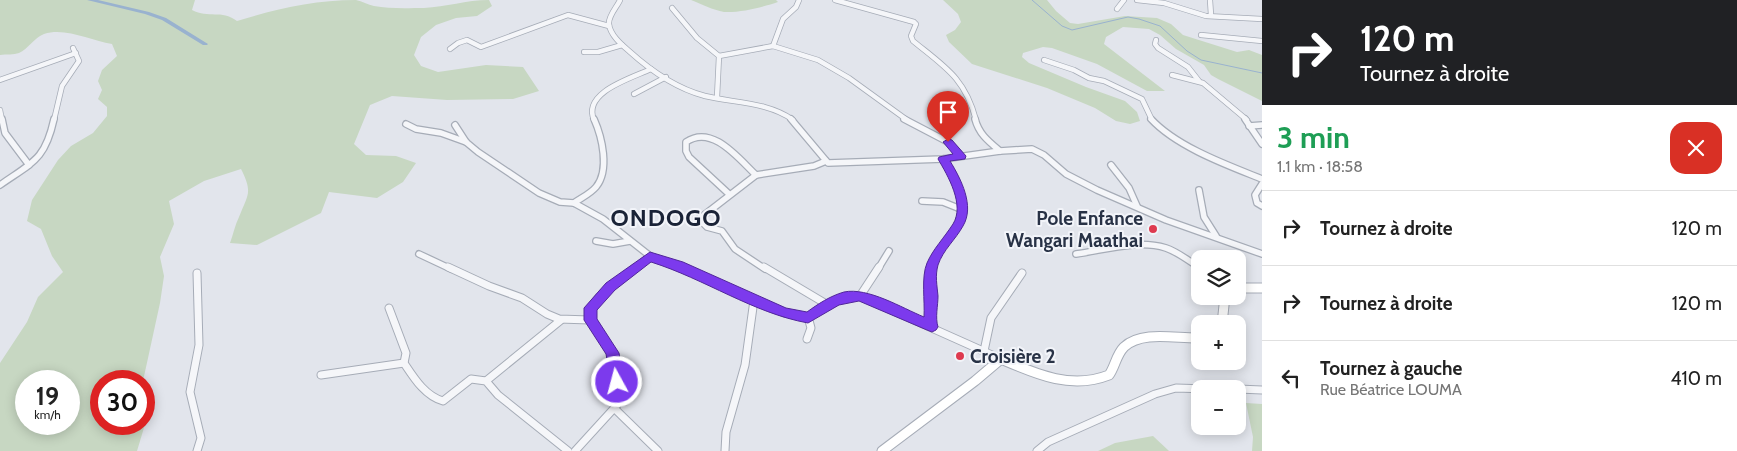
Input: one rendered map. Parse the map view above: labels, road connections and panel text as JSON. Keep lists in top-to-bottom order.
{
  "districts": ["ONDOGO"],
  "places": ["Pole Enfance Wangari Maathai", "Croisière 2"],
  "page": {
    "turn": ["120 m", "Tournez à droite"],
    "heading": ["3 min", "1.1 km · 18:58"],
    "list": [
      {
        "name": "Tournez à droite",
        "value": "120 m"
      },
      {
        "name": "Tournez à droite",
        "value": "120 m"
      },
      {
        "name": "Tournez à gauche",
        "note": "Rue Béatrice LOUMA",
        "value": "410 m"
      }
    ],
    "map_buttons": ["+", "−"],
    "speed": "19 km/h",
    "limit": "30"
  }
}
